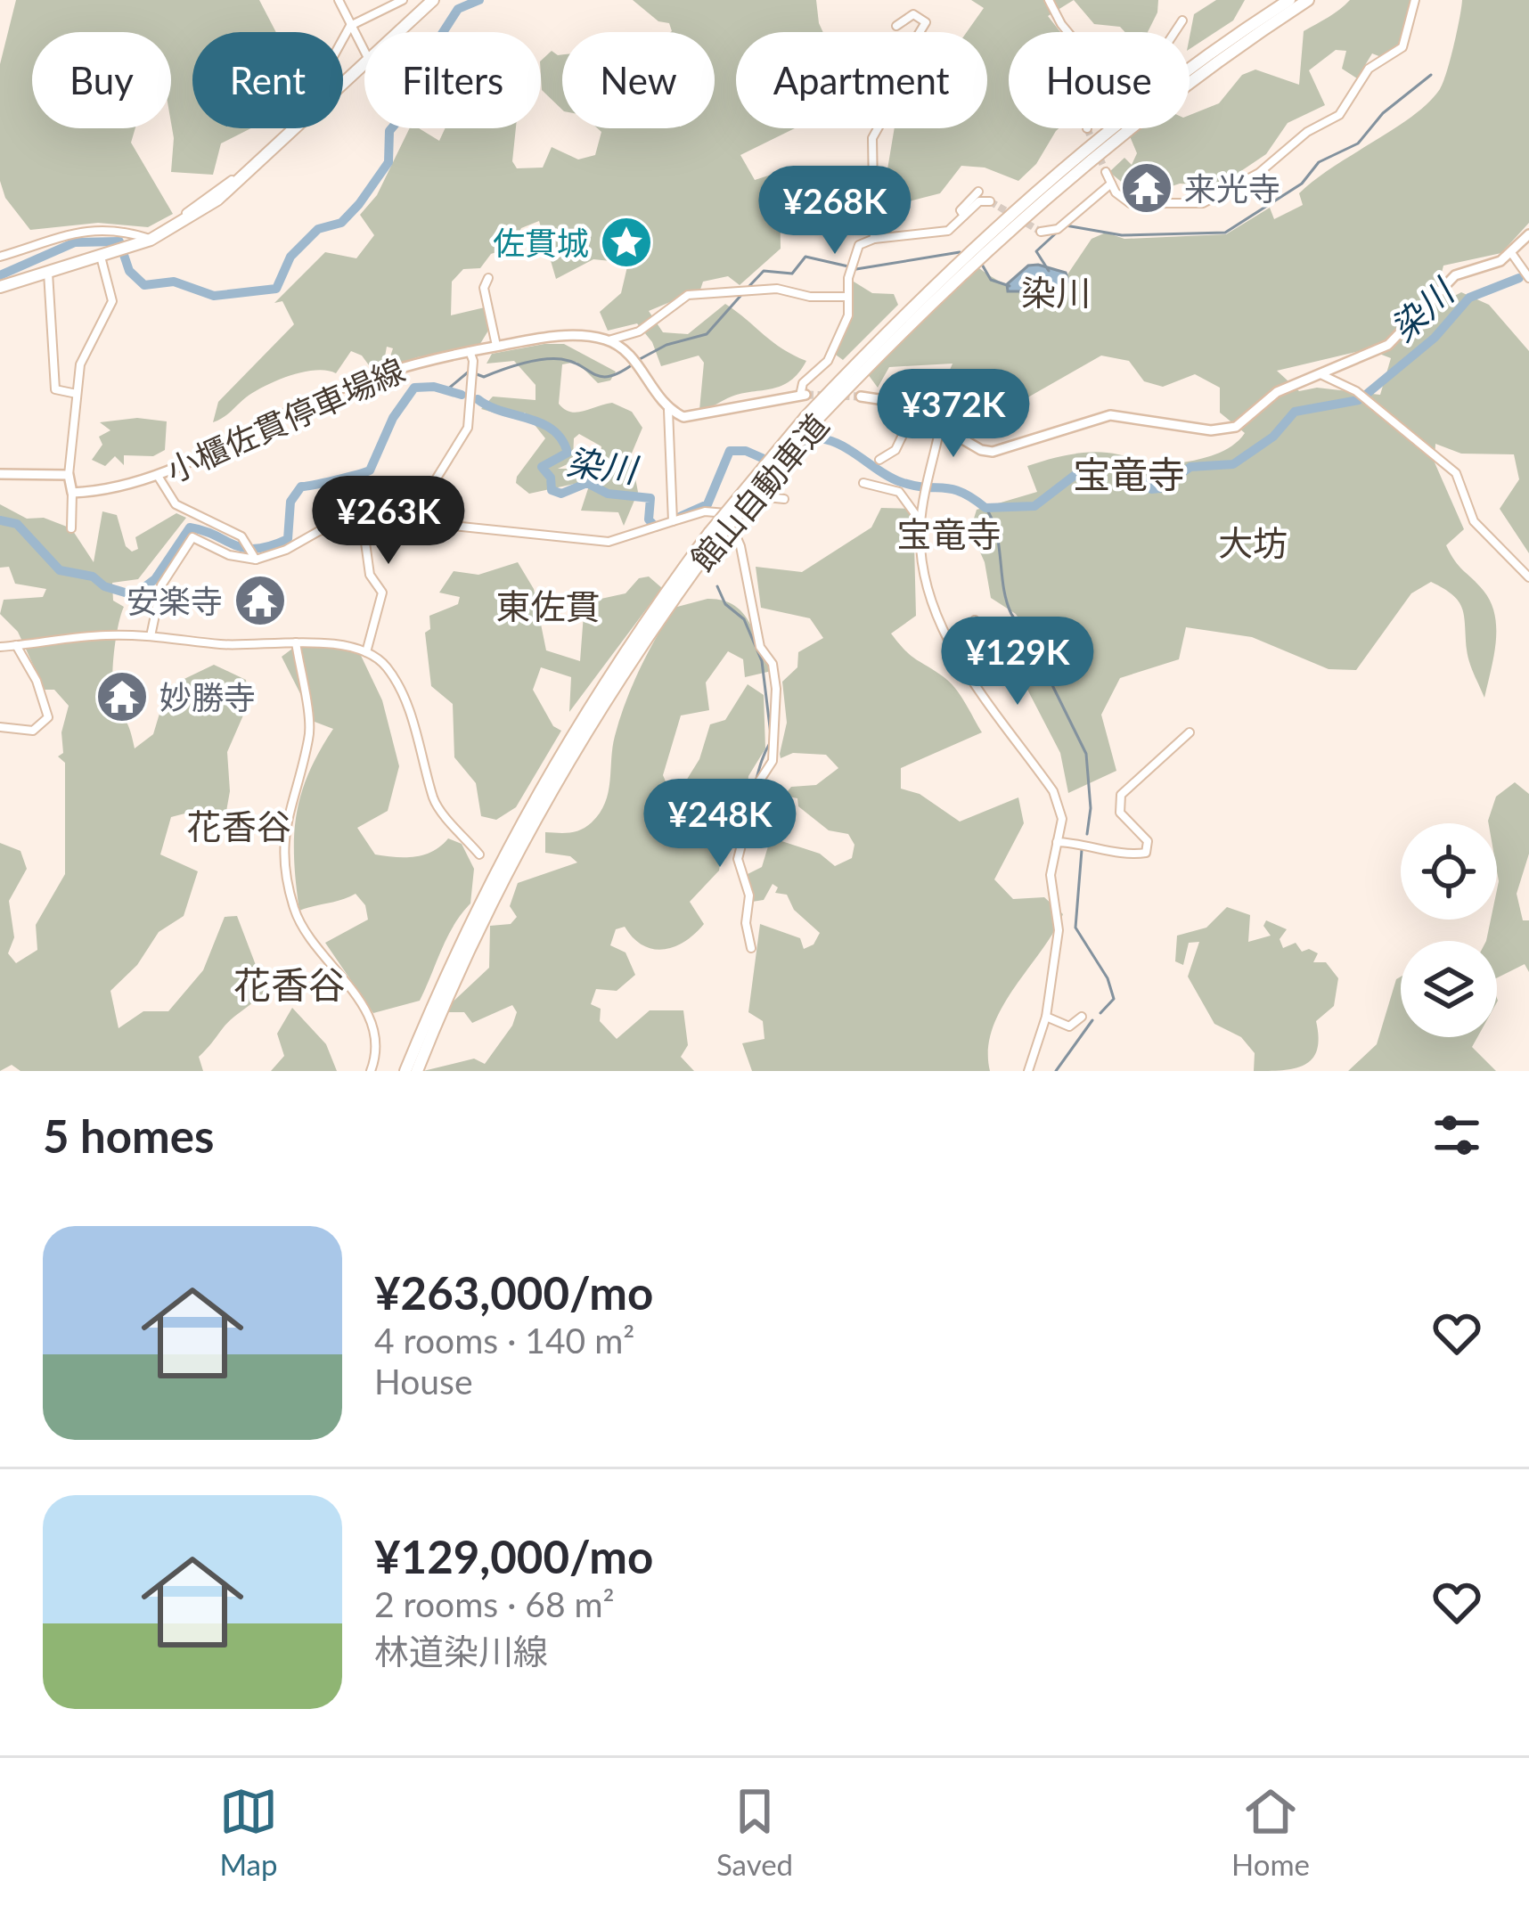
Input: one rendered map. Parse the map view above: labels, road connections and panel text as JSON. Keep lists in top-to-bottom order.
{
  "streets": {
    "highway": ["館山自動車道"],
    "main road": ["小櫃佐貫停車場線"]
  },
  "districts": [
    "染川",
    "宝竜寺",
    "宝竜寺",
    "大坊",
    "東佐貫",
    "花香谷",
    "花香谷"
  ],
  "water": ["染川"],
  "places": {
    "temple": ["来光寺", "安楽寺", "妙勝寺"],
    "place": ["佐貫城"]
  },
  "page": {
    "chip": [
      "Buy",
      "Rent",
      "Filters",
      "New",
      "Apartment",
      "House"
    ],
    "price": [
      "¥268K",
      "¥372K",
      "¥263K",
      "¥129K",
      "¥248K"
    ],
    "heading": "5 homes",
    "list": [
      {
        "name": "¥263,000/mo",
        "note": "4 rooms · 140 m² · House"
      },
      {
        "name": "¥129,000/mo",
        "note": "2 rooms · 68 m² · 林道染川線"
      }
    ],
    "tabs": ["Map", "Saved", "Home"]
  }
}
